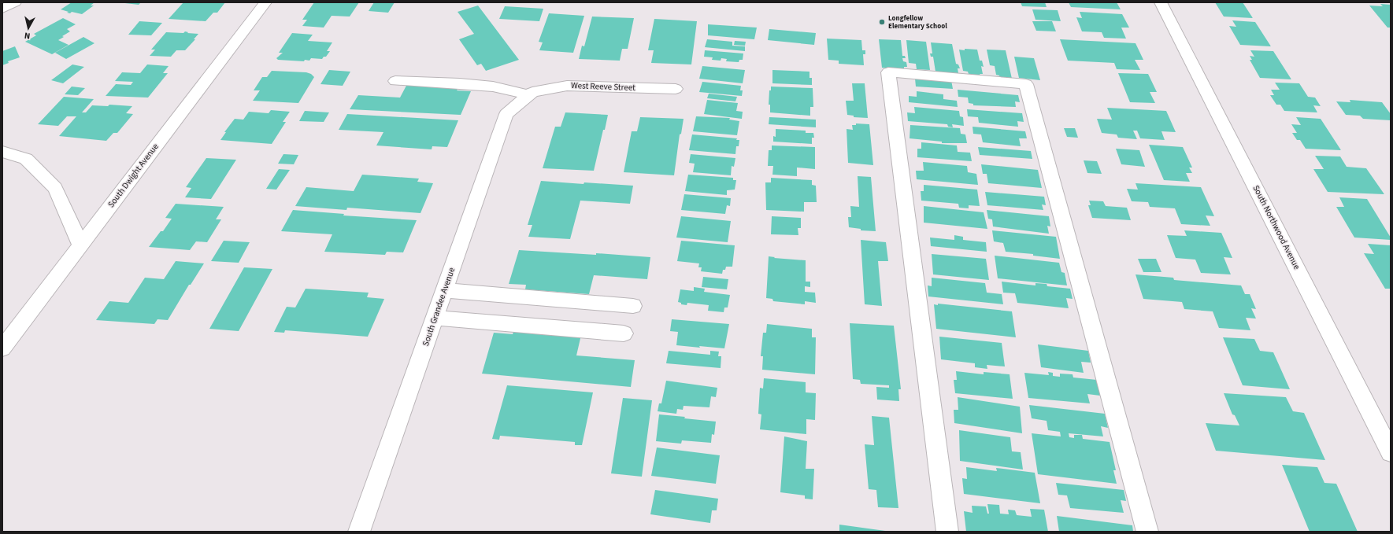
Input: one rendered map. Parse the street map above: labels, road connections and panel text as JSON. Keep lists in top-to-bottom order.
{
  "streets": {
    "street": [
      "West Reeve Street",
      "South Dwight Avenue",
      "South Northwood Avenue",
      "South Grandee Avenue"
    ]
  },
  "crossings": [
    ["West Reeve Street", "South Grandee Avenue"]
  ],
  "places": ["Longfellow Elementary School"],
  "north": "bottom"
}
